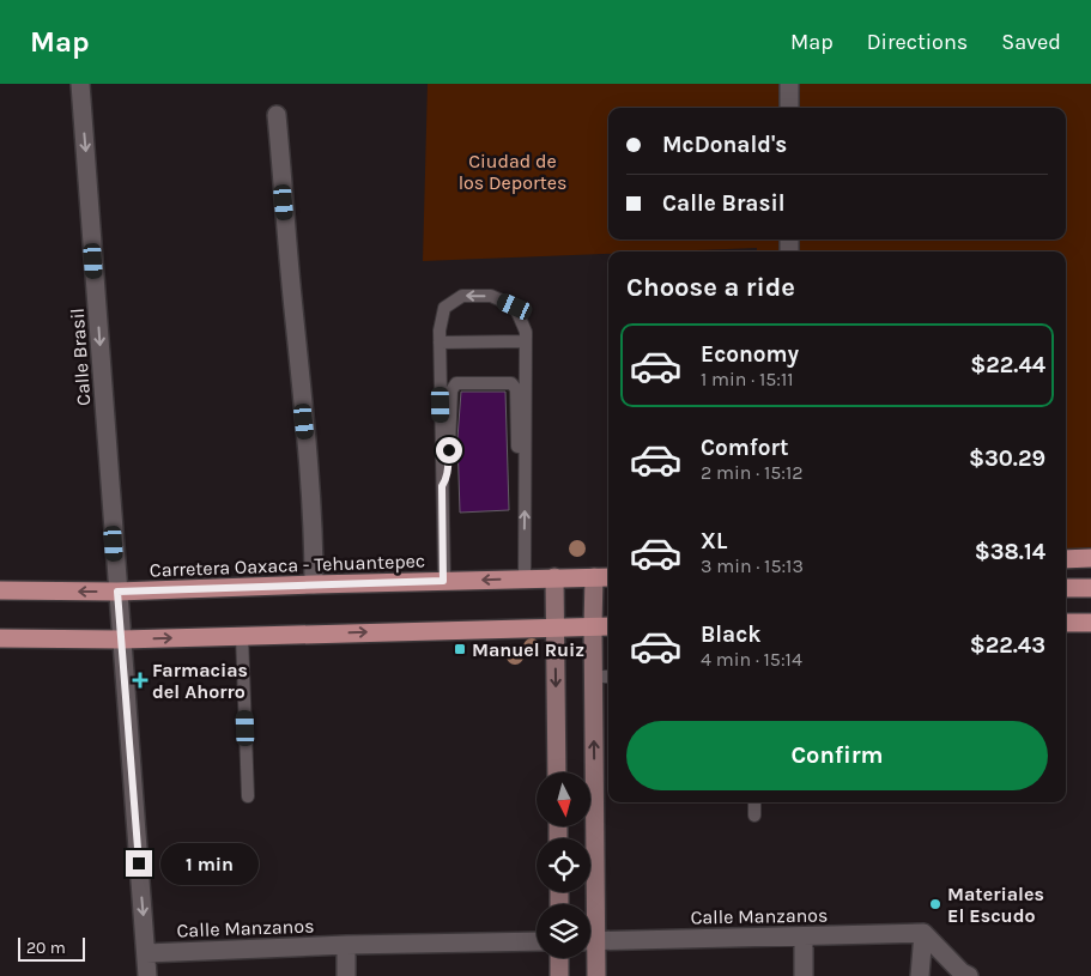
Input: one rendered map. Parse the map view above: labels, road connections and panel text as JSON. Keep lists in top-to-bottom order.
{
  "streets": {
    "main road": ["Carretera Oaxaca - Tehuantepec"],
    "street": ["Calle Brasil", "Calle Manzanos"]
  },
  "crossings": [
    ["Calle Brasil", "Carretera Oaxaca - Tehuantepec"]
  ],
  "one_way": ["Calle Brasil"],
  "parks": ["Ciudad de los Deportes"],
  "places": {
    "transit": ["Manuel Ruiz"],
    "health": ["Farmacias del Ahorro"],
    "other": ["Materiales El Escudo"]
  },
  "scale_bar": "20 m",
  "north": "bottom",
  "page": {
    "header": "Map",
    "nav": ["Map", "Directions", "Saved"],
    "banner": ["McDonald's", "Calle Brasil"],
    "heading": "Choose a ride",
    "list": [
      {
        "name": "Economy",
        "note": "1 min · 15:11",
        "value": "$22.44"
      },
      {
        "name": "Comfort",
        "note": "2 min · 15:12",
        "value": "$30.29"
      },
      {
        "name": "XL",
        "note": "3 min · 15:13",
        "value": "$38.14"
      },
      {
        "name": "Black",
        "note": "4 min · 15:14",
        "value": "$22.43"
      }
    ],
    "buttons": "Confirm",
    "bubble": "1 min",
    "scale": "20 m"
  }
}
